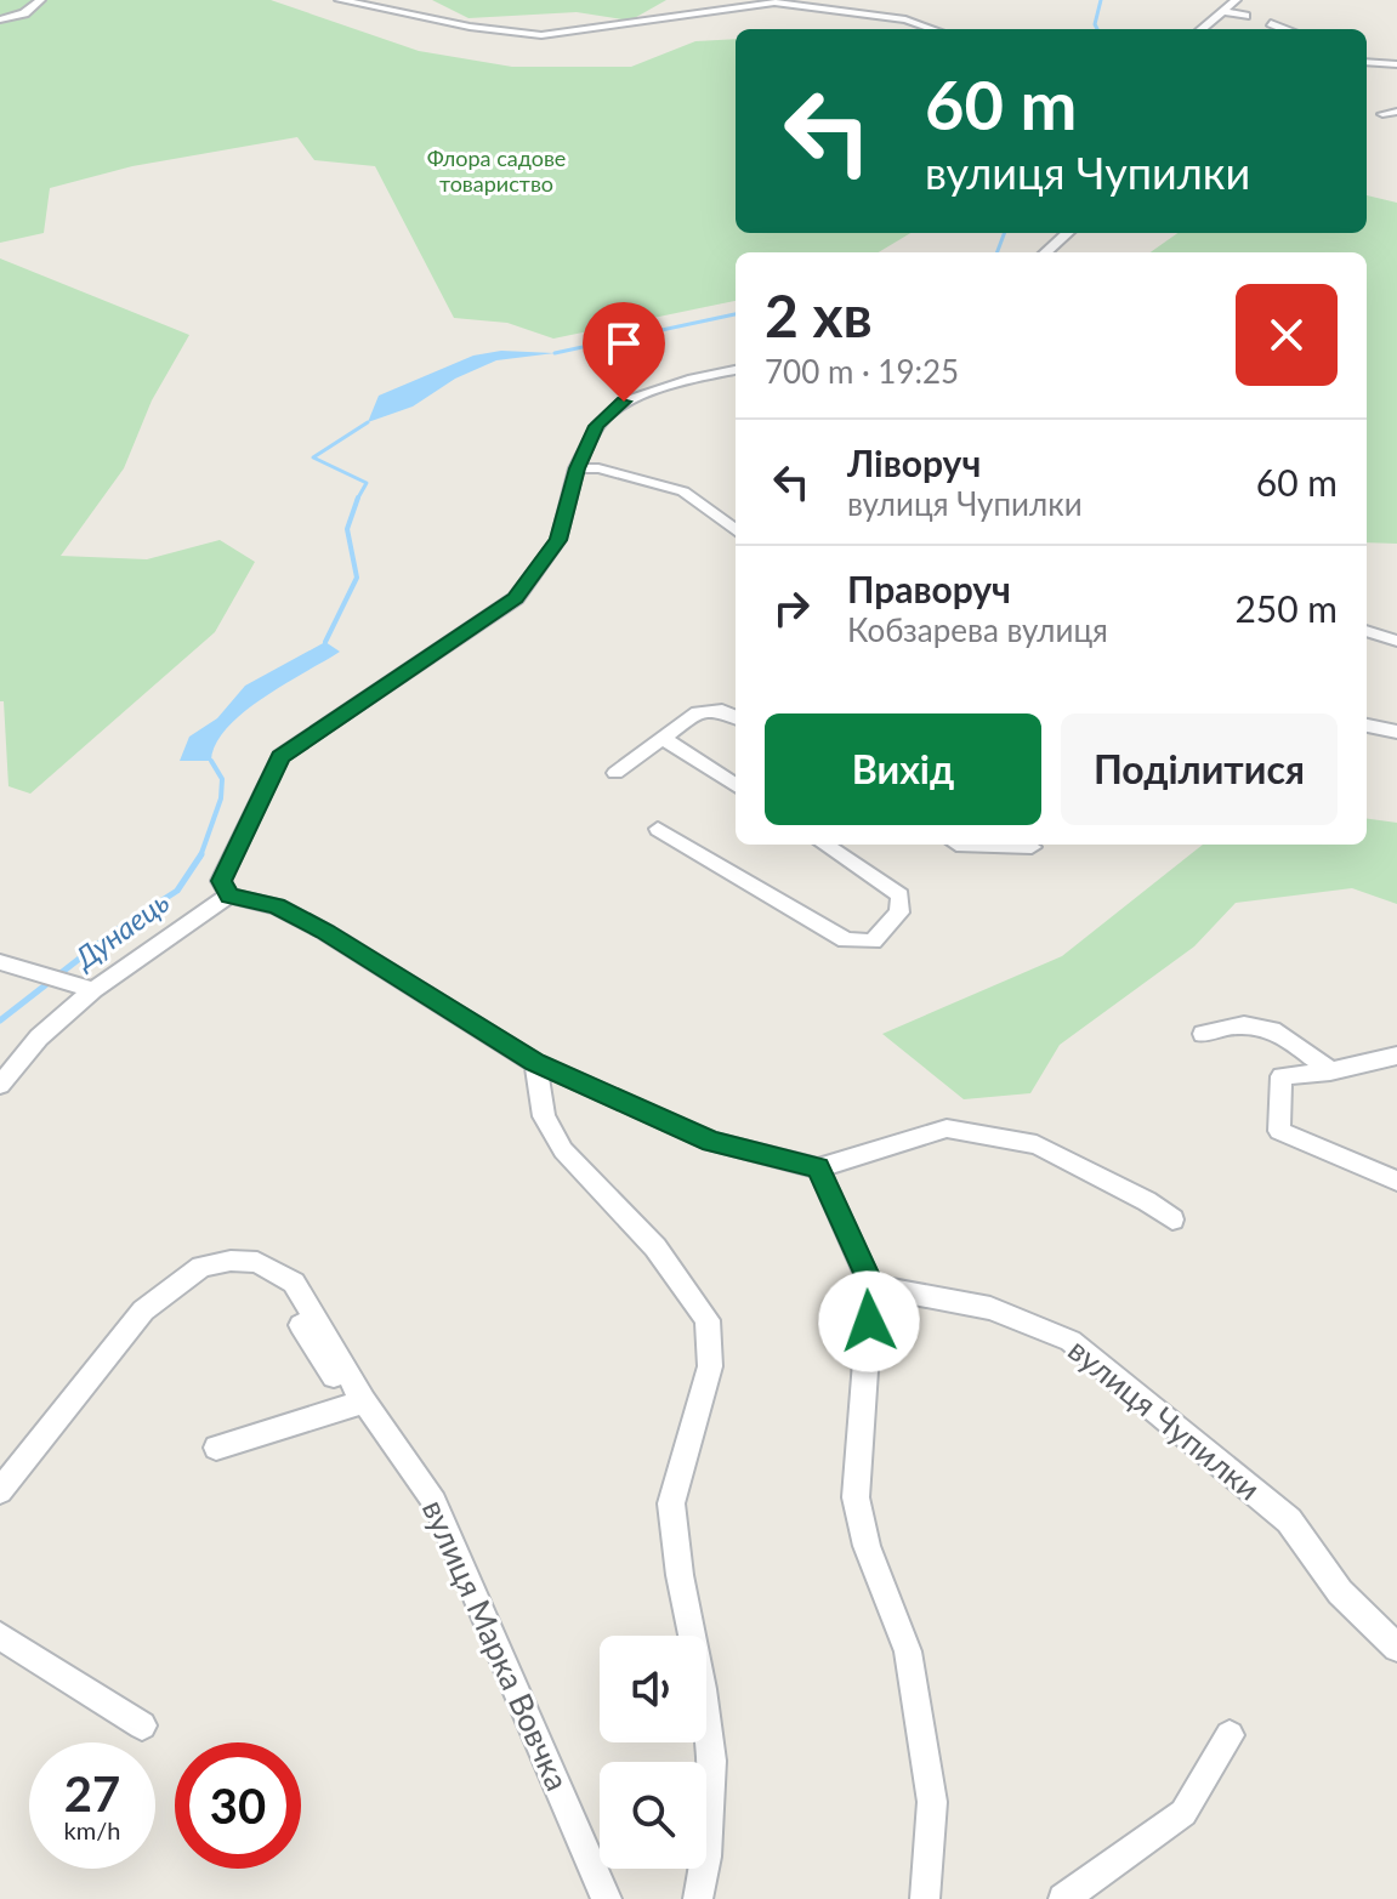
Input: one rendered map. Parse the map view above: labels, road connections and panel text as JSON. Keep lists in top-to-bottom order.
{
  "streets": {
    "street": ["вулиця Чупилки", "вулиця Марка Вовчка"]
  },
  "water": ["Дунаець"],
  "parks": ["Флора садове товариство"],
  "page": {
    "turn": ["60 m", "вулиця Чупилки"],
    "heading": ["2 хв", "700 m · 19:25"],
    "list": [
      {
        "name": "Ліворуч",
        "note": "вулиця Чупилки",
        "value": "60 m"
      },
      {
        "name": "Праворуч",
        "note": "Кобзарева вулиця",
        "value": "250 m"
      }
    ],
    "buttons": ["Вихід", "Поділитися"],
    "speed": "27 km/h",
    "limit": "30"
  }
}
